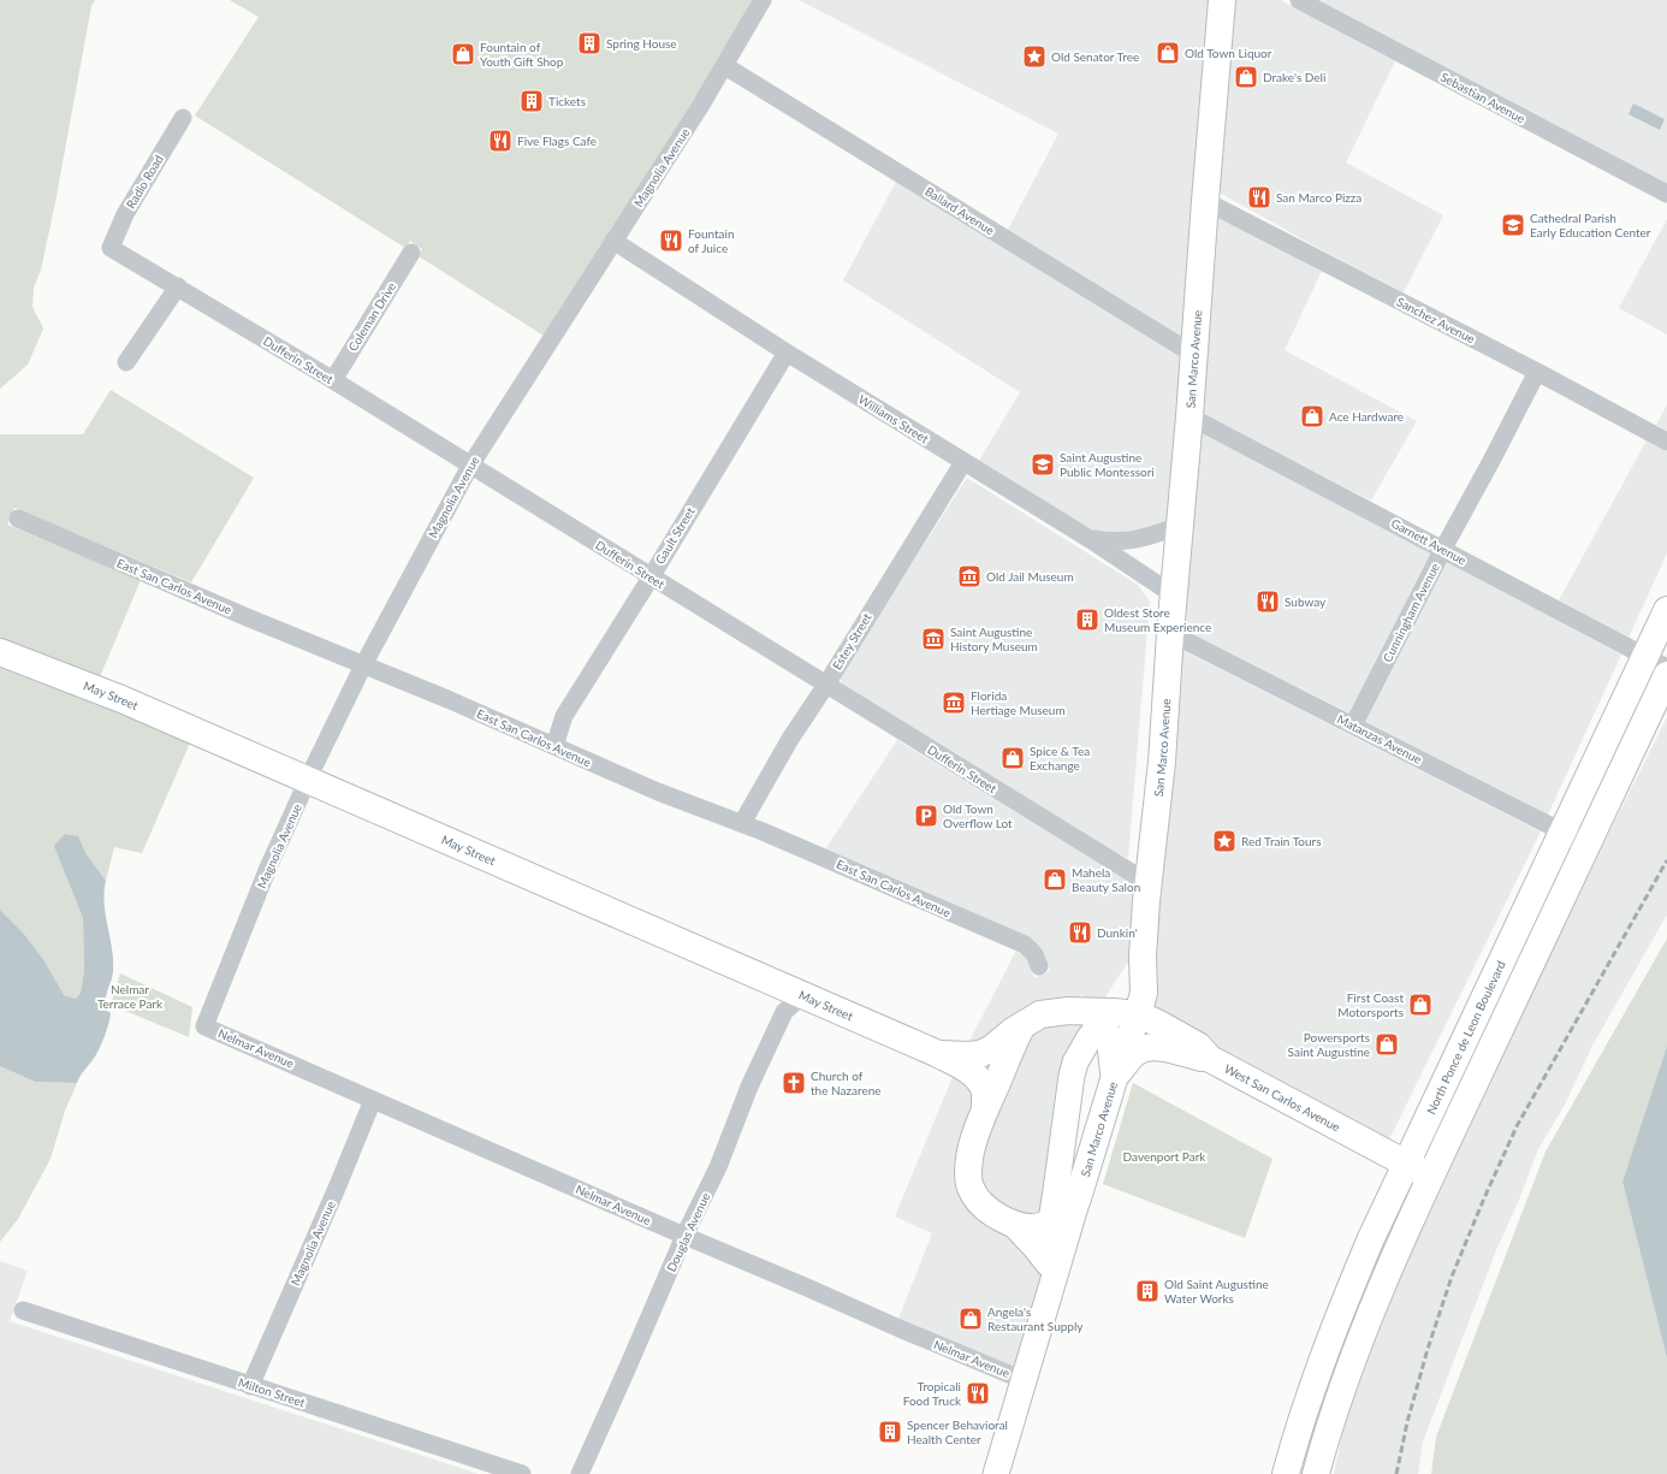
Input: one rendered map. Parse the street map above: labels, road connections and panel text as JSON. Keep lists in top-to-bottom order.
{
  "streets": {
    "main road": [
      "San Marco Avenue",
      "May Street",
      "North Ponce de Leon Boulevard",
      "West San Carlos Avenue"
    ],
    "street": [
      "Sebastian Avenue",
      "Magnolia Avenue",
      "Radio Road",
      "Ballard Avenue",
      "Coleman Drive",
      "Sanchez Avenue",
      "Dufferin Street",
      "Williams Street",
      "Gault Street",
      "Garnett Avenue",
      "East San Carlos Avenue",
      "Cunningham Avenue",
      "Estey Street",
      "Matanzas Avenue",
      "Nelmar Avenue",
      "Douglas Avenue",
      "Milton Street"
    ]
  },
  "crossings": [
    ["Magnolia Avenue", "Ballard Avenue"],
    ["Magnolia Avenue", "Dufferin Street"],
    ["Magnolia Avenue", "Williams Street"],
    ["Magnolia Avenue", "East San Carlos Avenue"],
    ["Magnolia Avenue", "May Street"],
    ["Magnolia Avenue", "Nelmar Avenue"],
    ["Magnolia Avenue", "Milton Street"],
    ["Radio Road", "Dufferin Street"],
    ["Ballard Avenue", "San Marco Avenue"],
    ["Coleman Drive", "Dufferin Street"],
    ["Sanchez Avenue", "San Marco Avenue"],
    ["Sanchez Avenue", "Cunningham Avenue"],
    ["San Marco Avenue", "Dufferin Street"],
    ["San Marco Avenue", "Williams Street"],
    ["San Marco Avenue", "Garnett Avenue"],
    ["San Marco Avenue", "May Street"],
    ["San Marco Avenue", "Matanzas Avenue"],
    ["San Marco Avenue", "Nelmar Avenue"],
    ["San Marco Avenue", "West San Carlos Avenue"],
    ["Dufferin Street", "Gault Street"],
    ["Dufferin Street", "Estey Street"],
    ["Williams Street", "Gault Street"],
    ["Williams Street", "Estey Street"],
    ["Gault Street", "East San Carlos Avenue"],
    ["Garnett Avenue", "Cunningham Avenue"],
    ["Garnett Avenue", "North Ponce de Leon Boulevard"],
    ["East San Carlos Avenue", "Estey Street"],
    ["Cunningham Avenue", "Matanzas Avenue"],
    ["May Street", "West San Carlos Avenue"],
    ["May Street", "Douglas Avenue"],
    ["Matanzas Avenue", "North Ponce de Leon Boulevard"],
    ["North Ponce de Leon Boulevard", "West San Carlos Avenue"],
    ["Nelmar Avenue", "Douglas Avenue"]
  ],
  "parks": ["Nelmar Terrace Park", "Davenport Park"],
  "places": {
    "building": [
      "Spring House",
      "Tickets",
      "Oldest Store Museum Experience",
      "Old Saint Augustine Water Works",
      "Spencer Behavioral Health Center"
    ],
    "shop": [
      "Old Town Liquor",
      "Fountain of Youth Gift Shop",
      "Drake's Deli",
      "Ace Hardware",
      "Spice & Tea Exchange",
      "Mahela Beauty Salon",
      "First Coast Motorsports",
      "Powersports Saint Augustine",
      "Angela's Restaurant Supply"
    ],
    "place": ["Old Senator Tree", "Red Train Tours"],
    "restaurant": [
      "Five Flags Cafe",
      "San Marco Pizza",
      "Fountain of Juice",
      "Subway",
      "Dunkin'",
      "Tropicali Food Truck"
    ],
    "school or university": ["Cathedral Parish Early Education Center", "Saint Augustine Public Montessori"],
    "museum": ["Old Jail Museum", "Saint Augustine History Museum", "Florida Hertiage Museum"],
    "parking": ["Old Town Overflow Lot"],
    "church": ["Church of the Nazarene"]
  }
}
